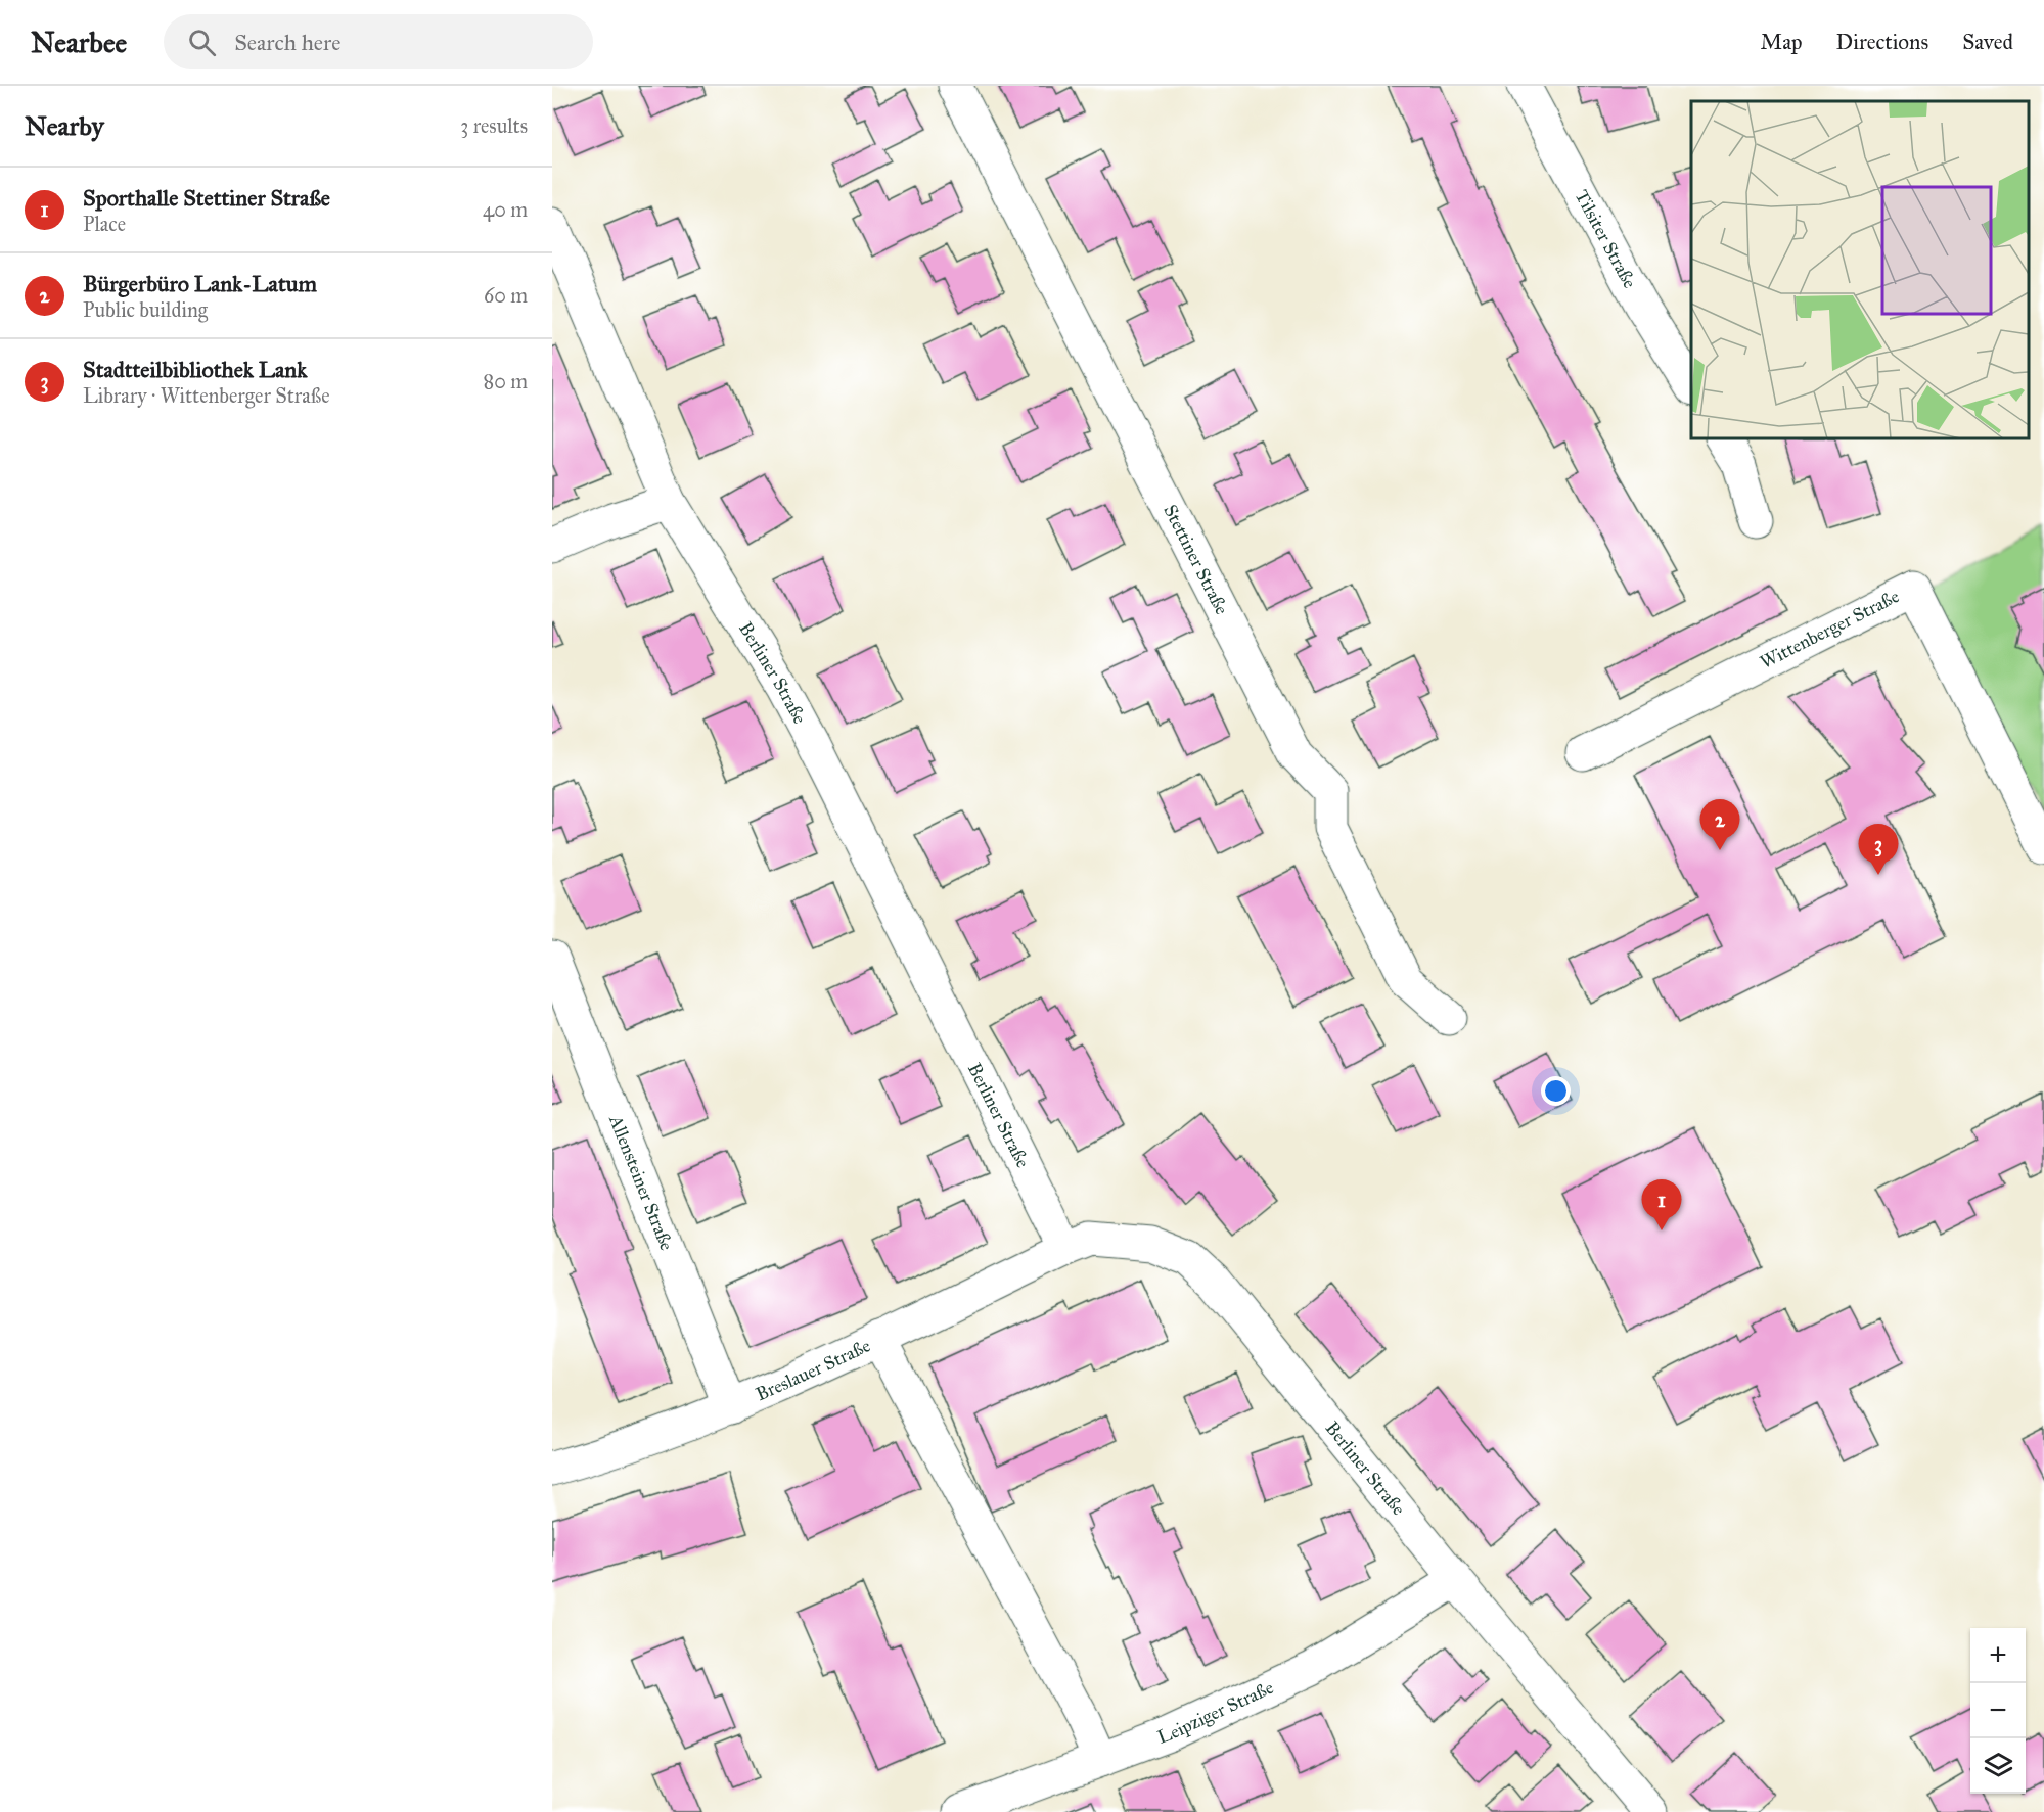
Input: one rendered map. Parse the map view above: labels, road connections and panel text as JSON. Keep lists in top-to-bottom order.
{
  "streets": {
    "street": [
      "Tilsiter Straße",
      "Stettiner Straße",
      "Wittenberger Straße",
      "Berliner Straße",
      "Allensteiner Straße",
      "Breslauer Straße",
      "Leipziger Straße"
    ]
  },
  "crossings": [
    ["Berliner Straße", "Breslauer Straße"],
    ["Berliner Straße", "Leipziger Straße"],
    ["Allensteiner Straße", "Breslauer Straße"]
  ],
  "page": {
    "header": "Nearbee",
    "search": "Search here",
    "nav": ["Map", "Directions", "Saved"],
    "heading": ["Nearby", "3 results"],
    "list": [
      {
        "mark": "1",
        "name": "Sporthalle Stettiner Straße",
        "note": "Place",
        "value": "40 m"
      },
      {
        "mark": "2",
        "name": "Bürgerbüro Lank-Latum",
        "note": "Public building",
        "value": "60 m"
      },
      {
        "mark": "3",
        "name": "Stadtteilbibliothek Lank",
        "note": "Library · Wittenberger Straße",
        "value": "80 m"
      }
    ],
    "pins": ["2", "3", "1"],
    "map_buttons": ["+", "−"]
  }
}
